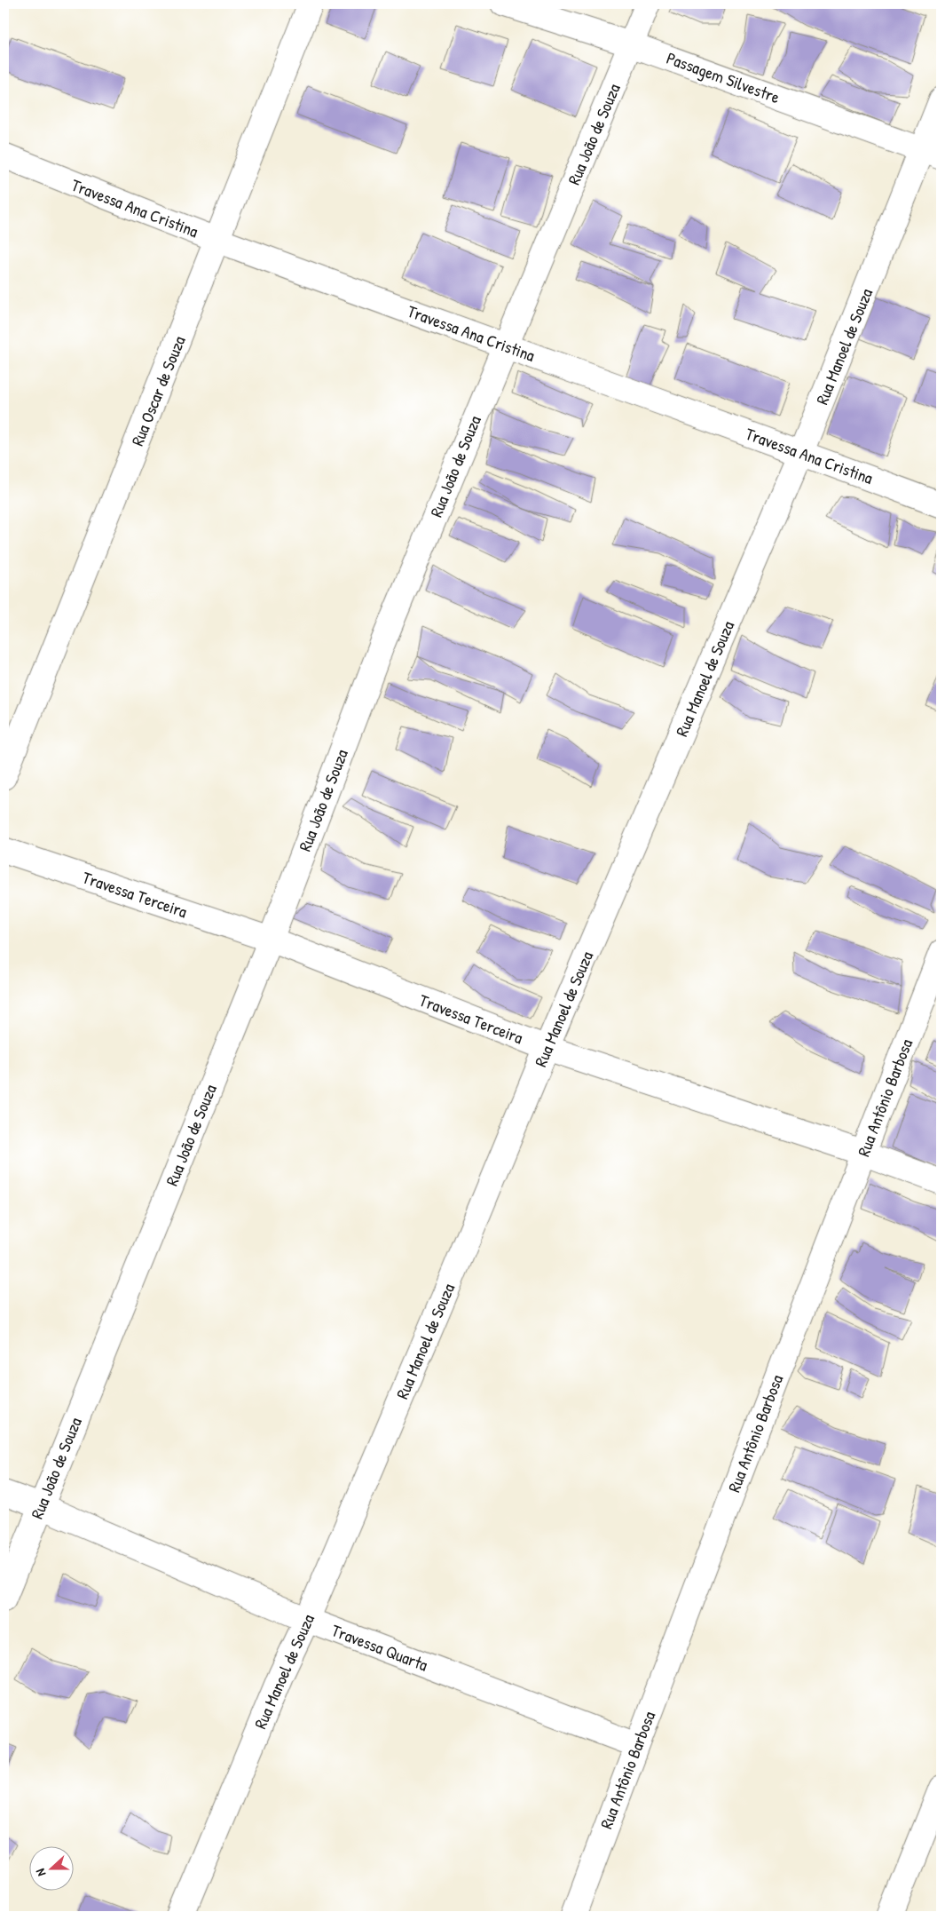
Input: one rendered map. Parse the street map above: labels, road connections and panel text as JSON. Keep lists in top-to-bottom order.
{
  "streets": {
    "street": [
      "Passagem Silvestre",
      "Rua João de Souza",
      "Travessa Ana Cristina",
      "Rua Manoel de Souza",
      "Rua Oscar de Souza",
      "Travessa Terceira",
      "Rua Antônio Barbosa",
      "Travessa Quarta"
    ]
  },
  "crossings": [
    ["Passagem Silvestre", "Rua João de Souza"],
    ["Passagem Silvestre", "Rua Manoel de Souza"],
    ["Rua João de Souza", "Travessa Ana Cristina"],
    ["Rua João de Souza", "Travessa Terceira"],
    ["Rua João de Souza", "Travessa Quarta"],
    ["Travessa Ana Cristina", "Rua Manoel de Souza"],
    ["Travessa Ana Cristina", "Rua Oscar de Souza"],
    ["Rua Manoel de Souza", "Travessa Terceira"],
    ["Rua Manoel de Souza", "Travessa Quarta"],
    ["Travessa Terceira", "Rua Antônio Barbosa"],
    ["Rua Antônio Barbosa", "Travessa Quarta"]
  ],
  "north": "left"
}
